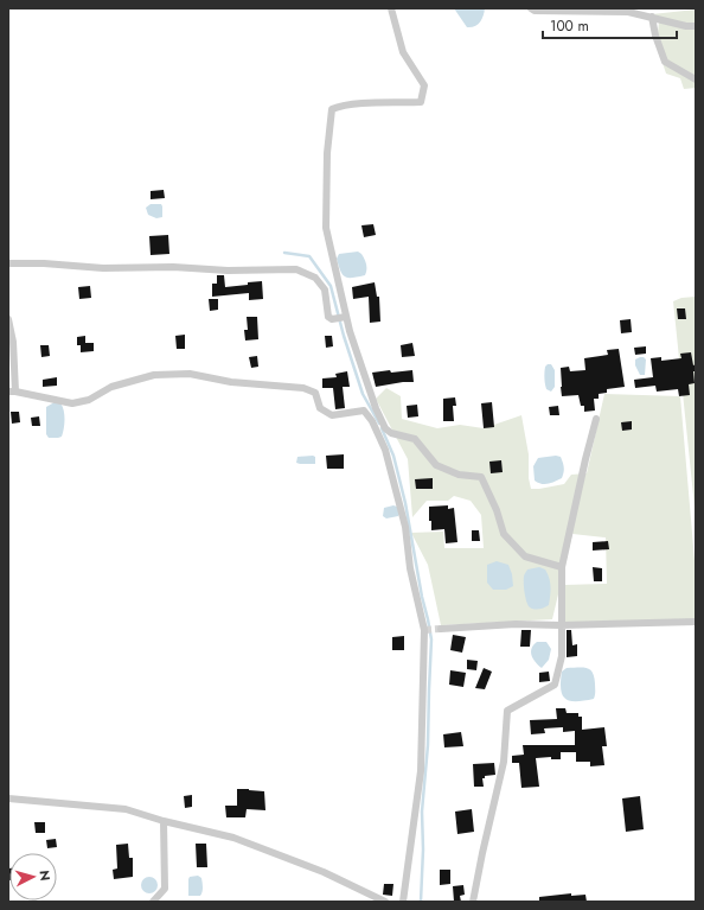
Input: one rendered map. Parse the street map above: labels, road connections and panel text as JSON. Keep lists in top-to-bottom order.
{
  "scale_bar": "100 m",
  "north": "right"
}
